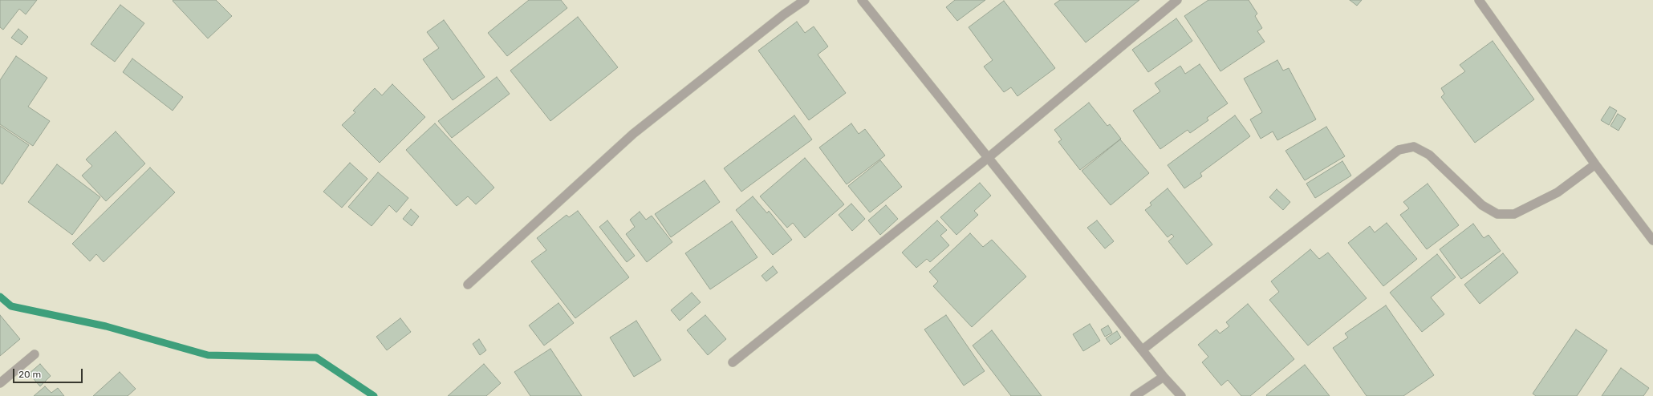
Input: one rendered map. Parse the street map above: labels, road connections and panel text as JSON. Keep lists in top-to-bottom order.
{
  "scale_bar": "20 m"
}
